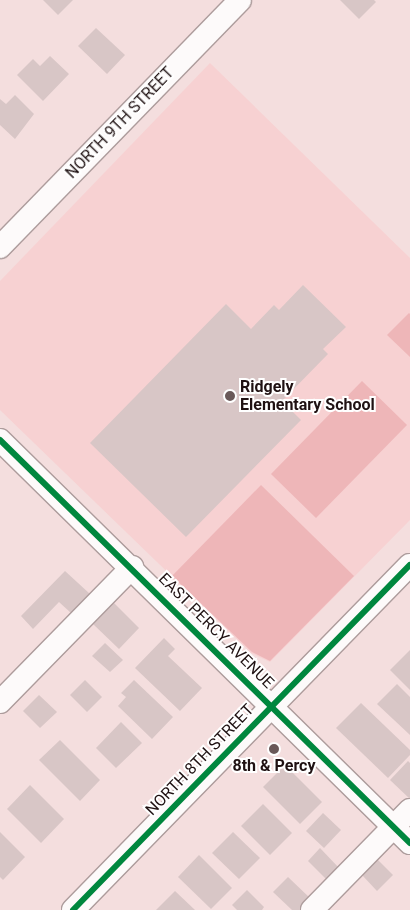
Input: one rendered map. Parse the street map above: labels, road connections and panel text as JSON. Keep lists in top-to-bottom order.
{
  "streets": {
    "street": ["NORTH 9TH STREET", "EAST PERCY AVENUE", "NORTH 8TH STREET"]
  },
  "crossings": [
    ["EAST PERCY AVENUE", "NORTH 8TH STREET"]
  ],
  "places": ["Ridgely Elementary School", "8th & Percy"]
}
